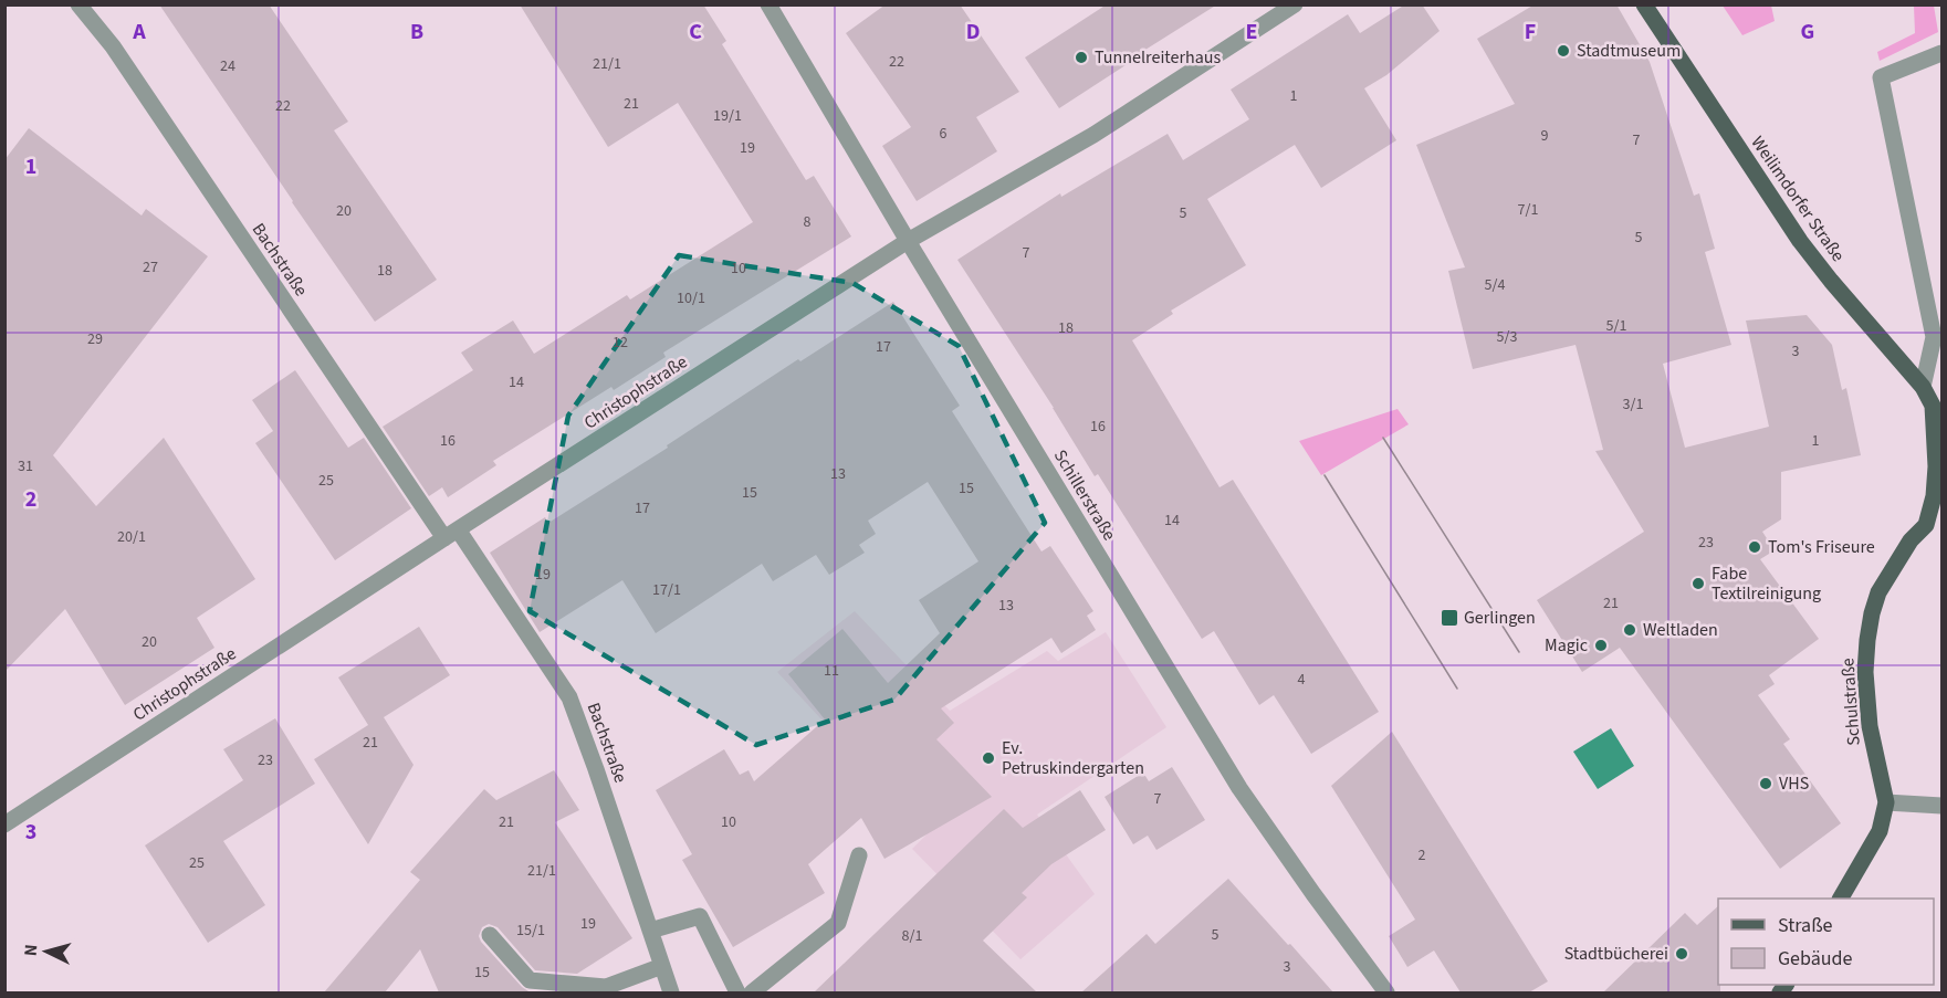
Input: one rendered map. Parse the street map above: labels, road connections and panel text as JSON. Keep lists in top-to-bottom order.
{
  "streets": {
    "main road": ["Weilimdorfer Straße", "Schulstraße"],
    "street": ["Bachstraße", "Christophstraße", "Schillerstraße"]
  },
  "crossings": [
    ["Weilimdorfer Straße", "Schulstraße"],
    ["Bachstraße", "Christophstraße"],
    ["Christophstraße", "Schillerstraße"]
  ],
  "places": {
    "other": [
      "Stadtmuseum",
      "Tunnelreiterhaus",
      "Tom's Friseure",
      "Fabe Textilreinigung",
      "Weltladen",
      "Magic",
      "Ev. Petruskindergarten",
      "VHS",
      "Stadtbücherei"
    ],
    "transit": ["Gerlingen"]
  },
  "house_numbers": [
    "22",
    "21/1",
    "24",
    "1",
    "21",
    "22",
    "19/1",
    "6",
    "9",
    "7",
    "19",
    "7/1",
    "20",
    "5",
    "8",
    "5",
    "7",
    "27",
    "10",
    "18",
    "5/4",
    "10/1",
    "5/1",
    "18",
    "5/3",
    "29",
    "12",
    "17",
    "3",
    "14",
    "3/1",
    "16",
    "16",
    "1",
    "31",
    "13",
    "25",
    "15",
    "15",
    "17",
    "14",
    "20/1",
    "23",
    "19",
    "17/1",
    "21",
    "13",
    "20",
    "11",
    "4",
    "21",
    "23",
    "7",
    "21",
    "10",
    "2",
    "25",
    "21/1",
    "19",
    "15/1",
    "5",
    "8/1",
    "3",
    "15"
  ],
  "legend": ["Straße", "Gebäude"],
  "north": "left",
  "grid": {
    "columns": [
      "A",
      "B",
      "C",
      "D",
      "E",
      "F",
      "G"
    ],
    "rows": ["1", "2", "3"]
  }
}
